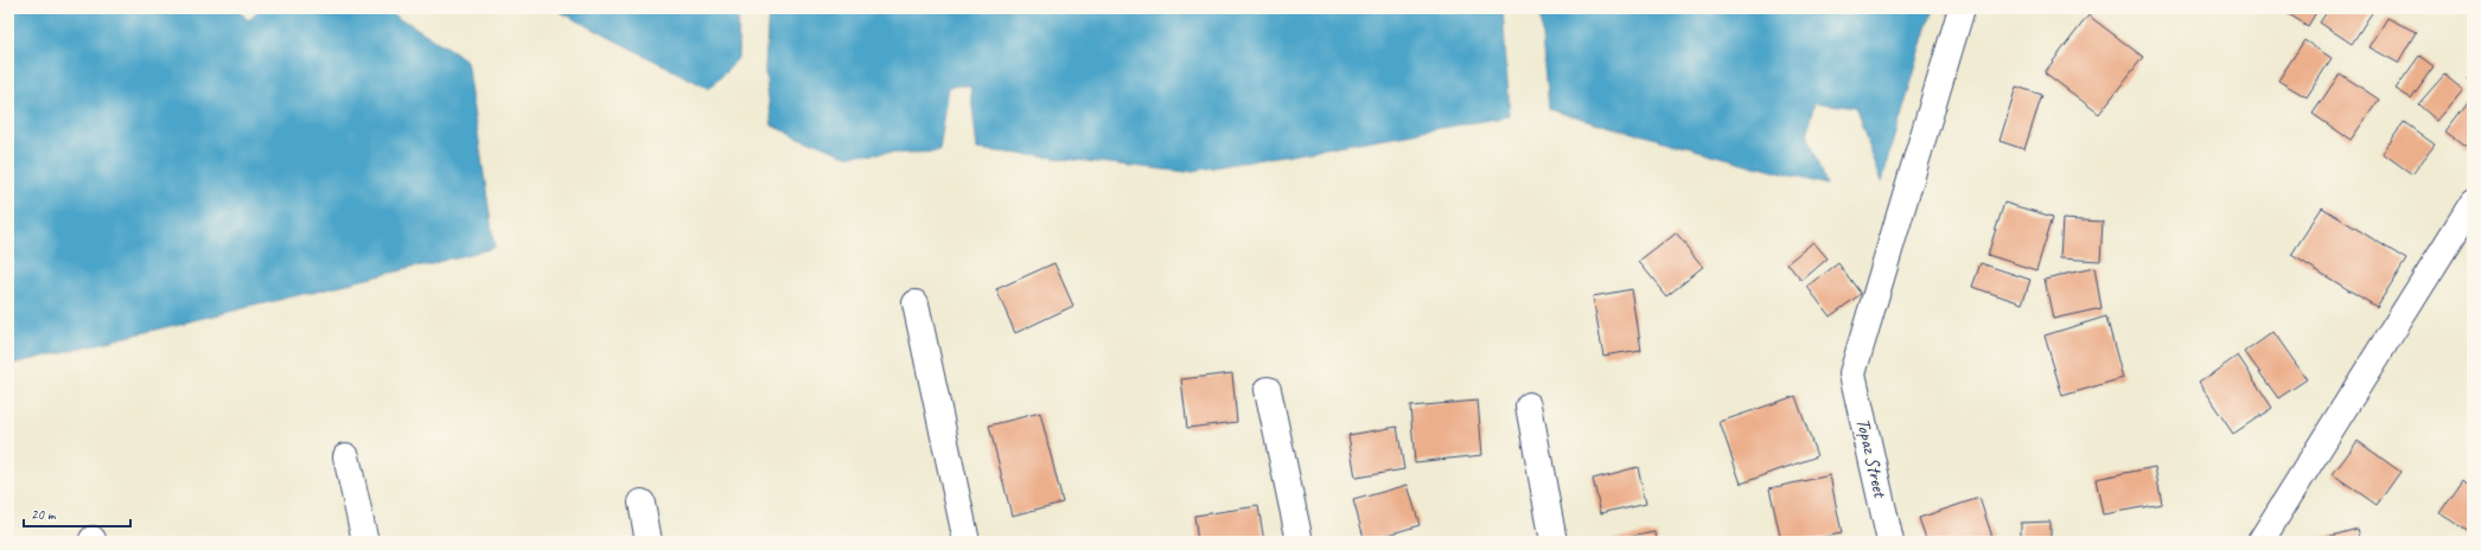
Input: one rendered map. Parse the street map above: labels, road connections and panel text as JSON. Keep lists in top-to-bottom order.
{
  "streets": {
    "street": ["Topaz Street"]
  },
  "scale_bar": "20 m"
}
